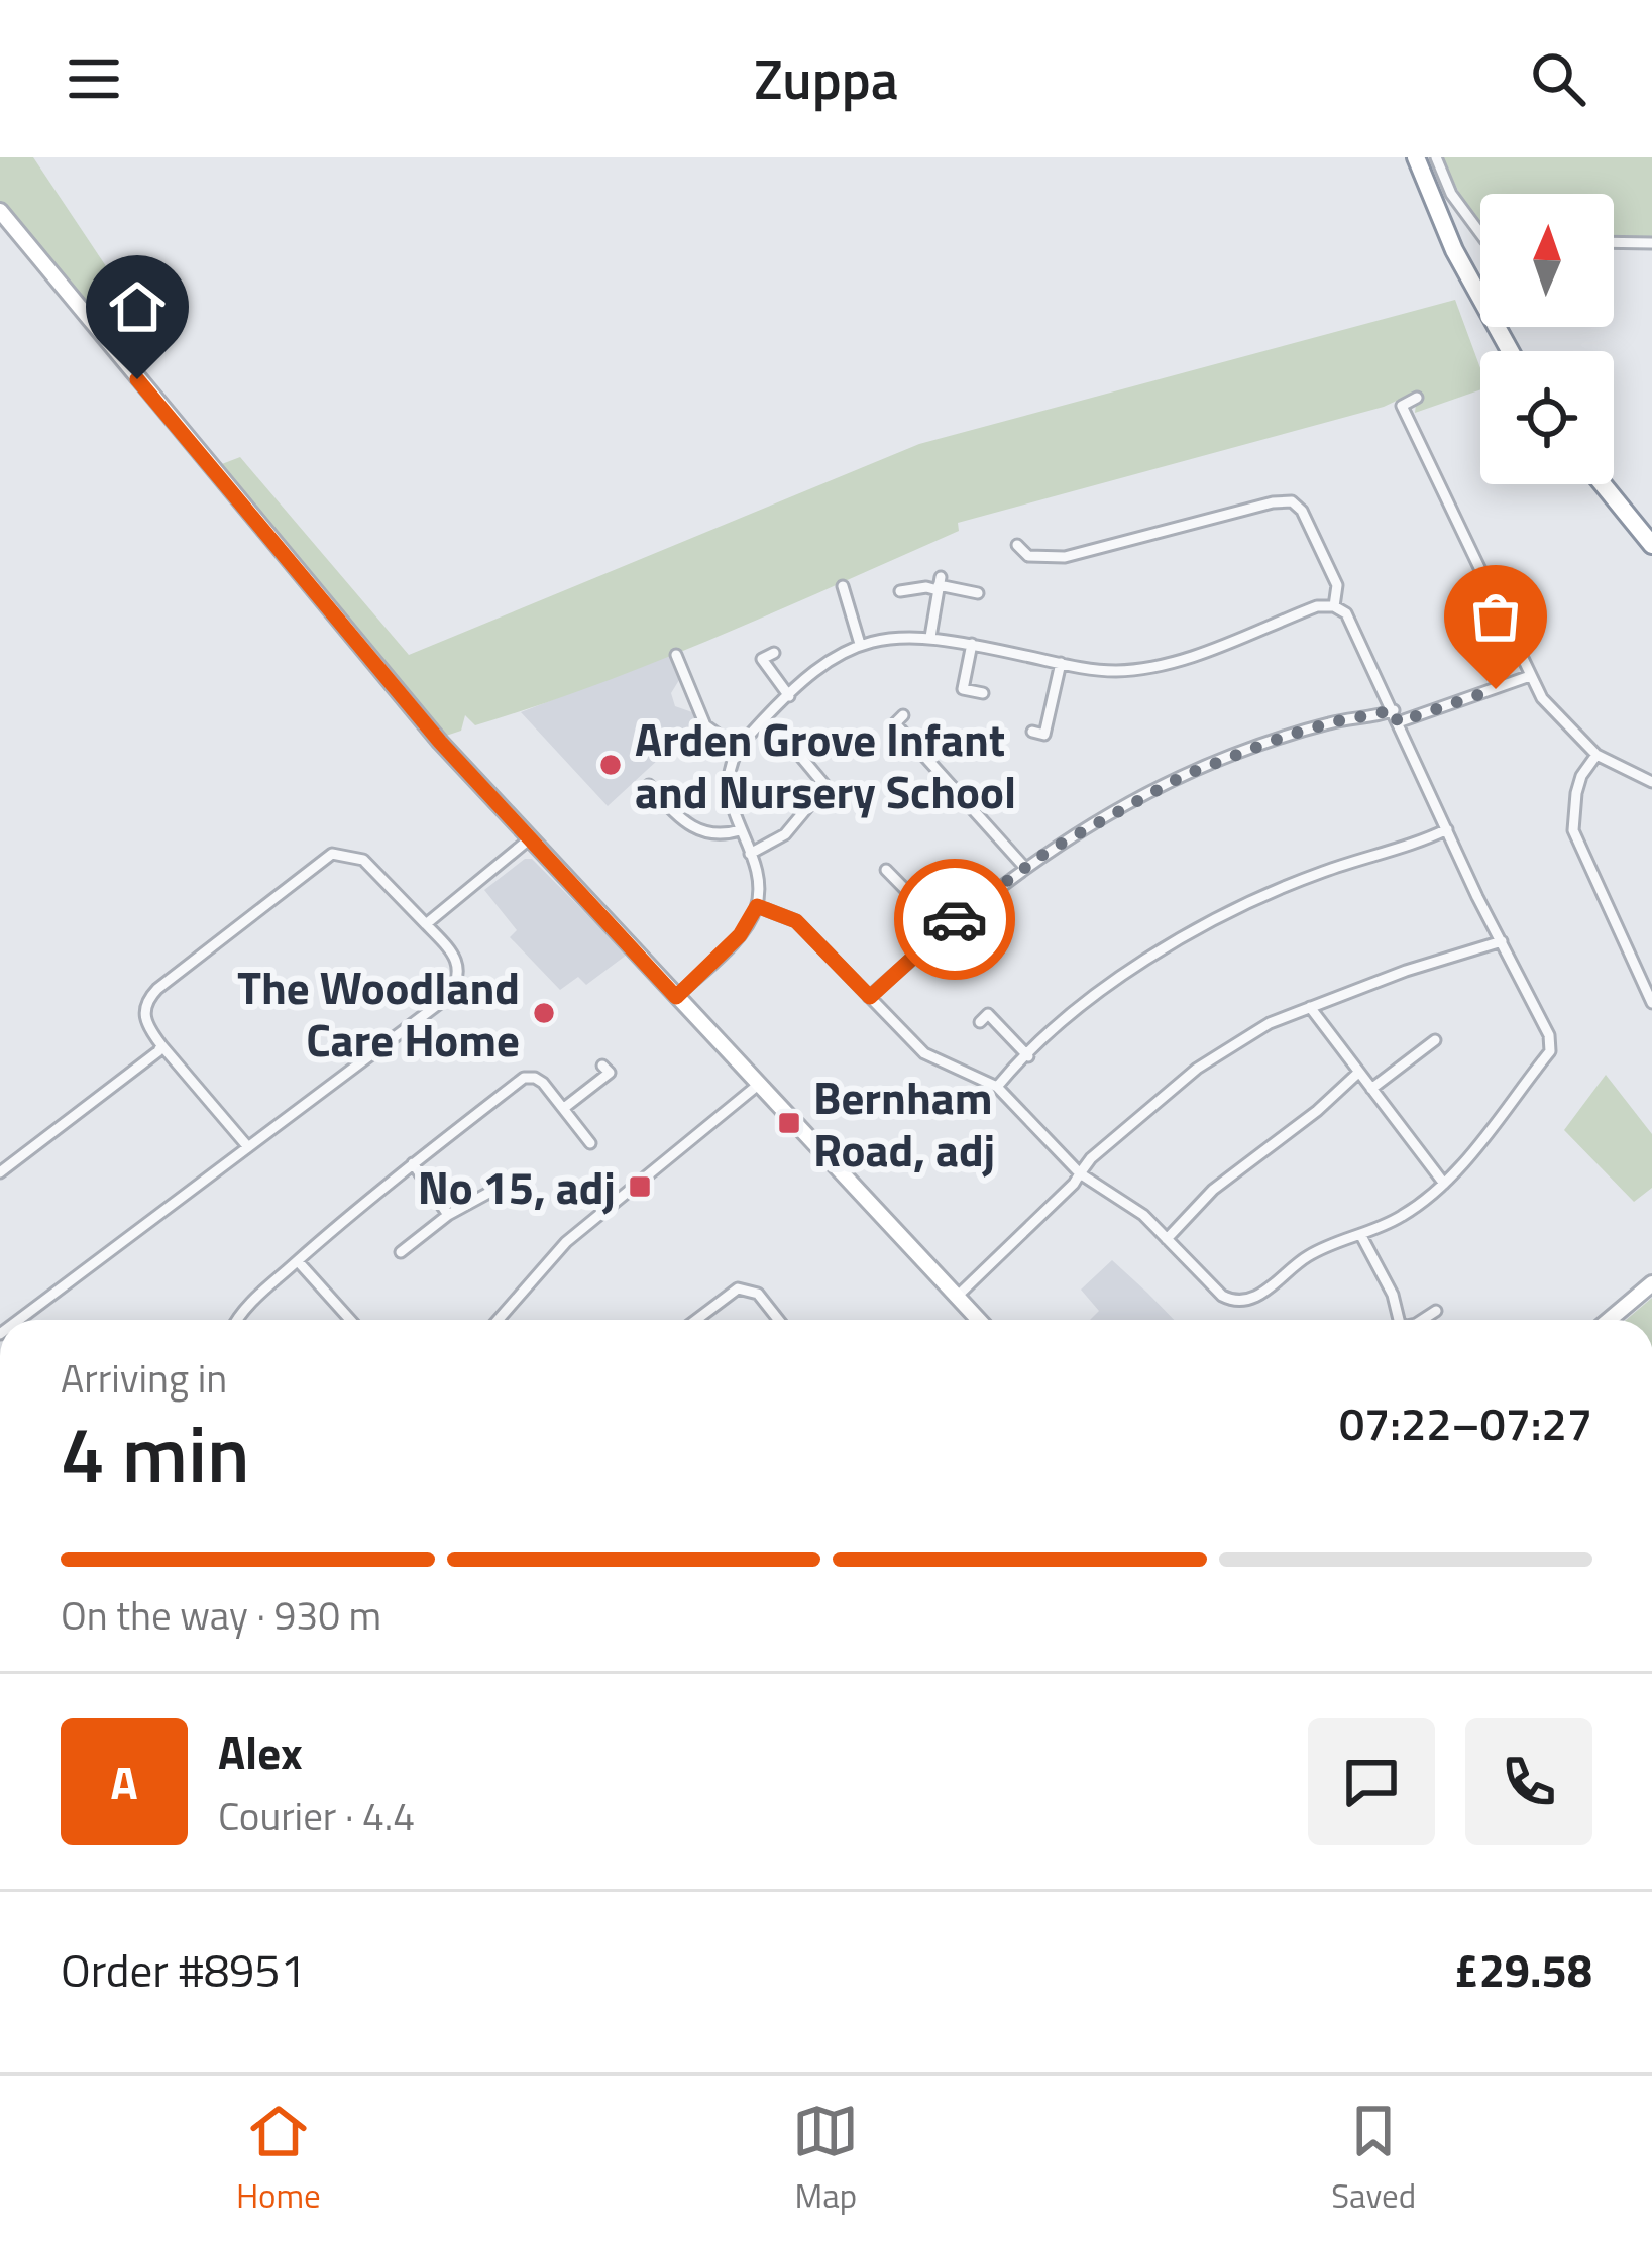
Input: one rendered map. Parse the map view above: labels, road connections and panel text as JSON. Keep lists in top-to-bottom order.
{
  "places": {
    "other": ["Arden Grove Infant and Nursery School", "The Woodland Care Home"],
    "transit": ["Bernham Road, adj", "No 15, adj"]
  },
  "north": "top",
  "page": {
    "header": "Zuppa",
    "heading": ["4 min", "Arriving in", "07:22–07:27"],
    "panel": [
      "Alex",
      "Courier · 4.4",
      "Order #8951",
      "£29.58"
    ],
    "bar": "On the way · 930 m",
    "round": "A",
    "tabs": ["Home", "Map", "Saved"]
  }
}
